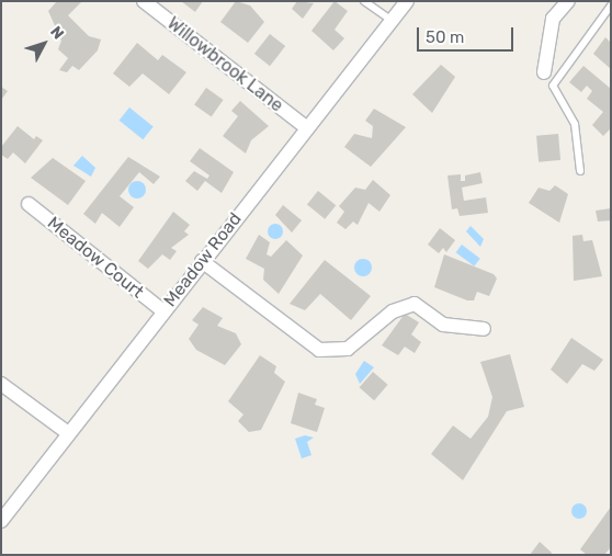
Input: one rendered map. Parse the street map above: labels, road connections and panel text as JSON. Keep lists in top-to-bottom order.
{
  "streets": {
    "street": ["Willowbrook Lane", "Meadow Court", "Meadow Road"]
  },
  "crossings": [
    ["Willowbrook Lane", "Meadow Road"],
    ["Meadow Court", "Meadow Road"]
  ],
  "scale_bar": "50 m",
  "north": "top right"
}
